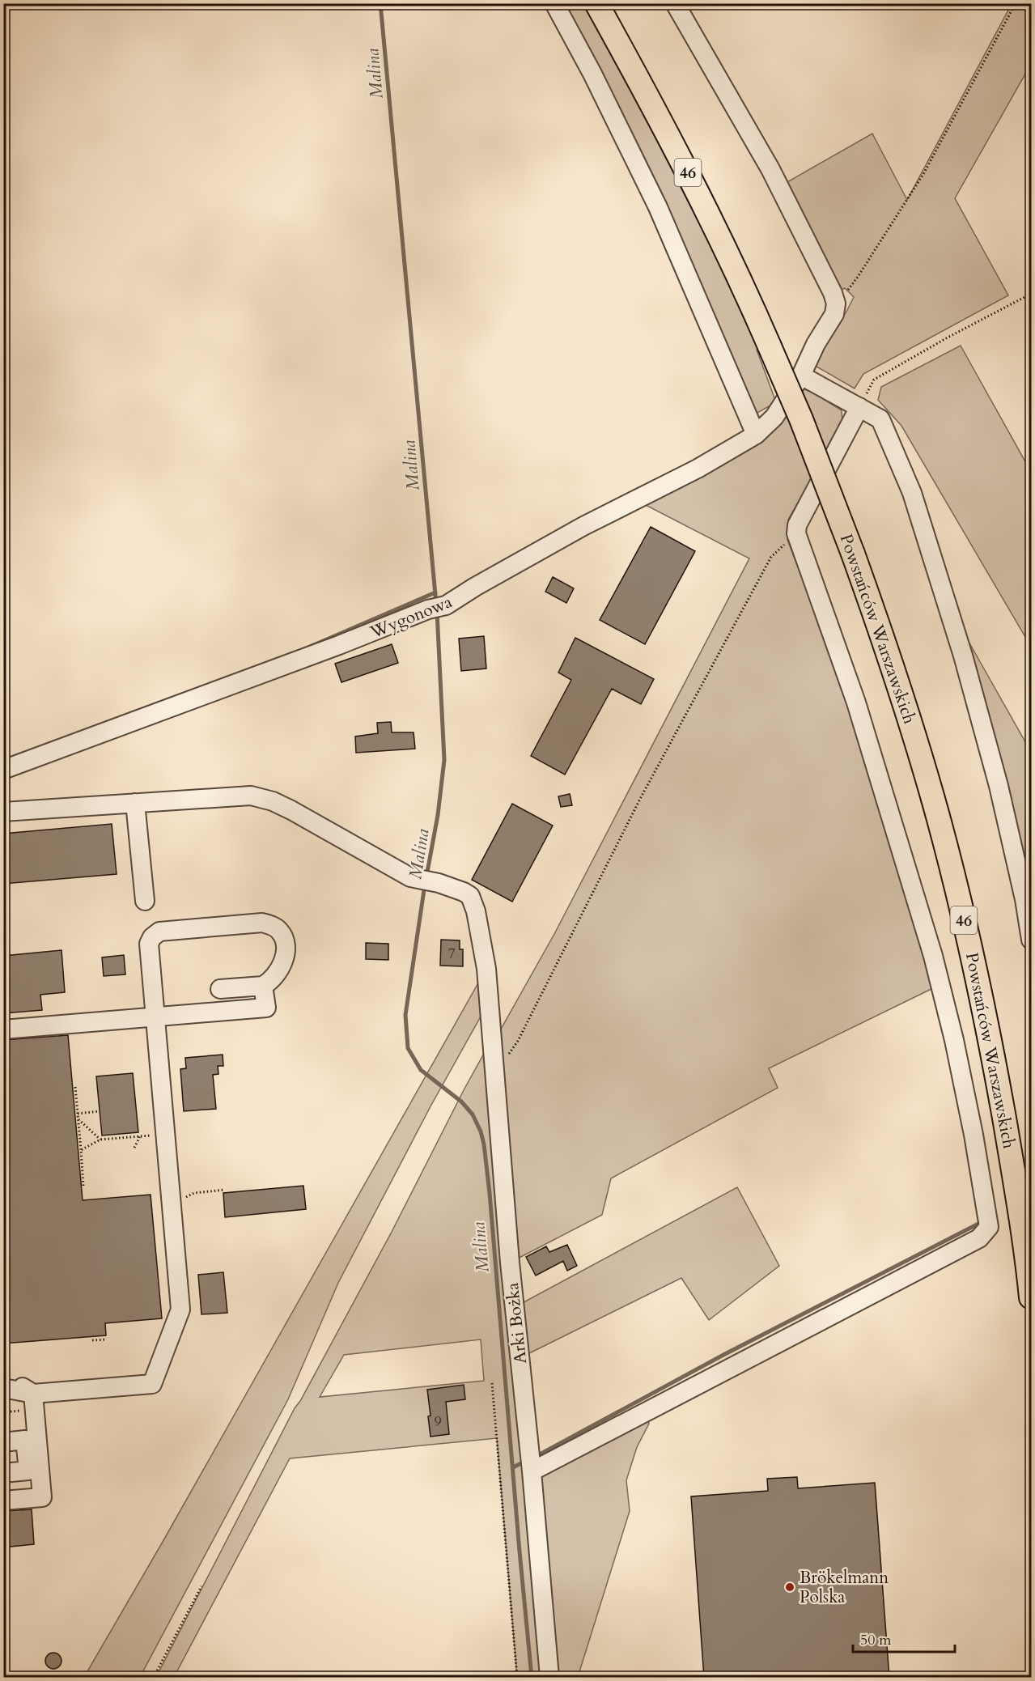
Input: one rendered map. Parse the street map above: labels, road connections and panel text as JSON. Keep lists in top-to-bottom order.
{
  "streets": {
    "main road": ["46", "Powstańców Warszawskich"],
    "street": ["Wygonowa", "Arki Bożka"]
  },
  "water": ["Malina"],
  "places": ["Brökelmann Polska"],
  "house_numbers": ["7", "9"],
  "scale_bar": "50 m"
}
